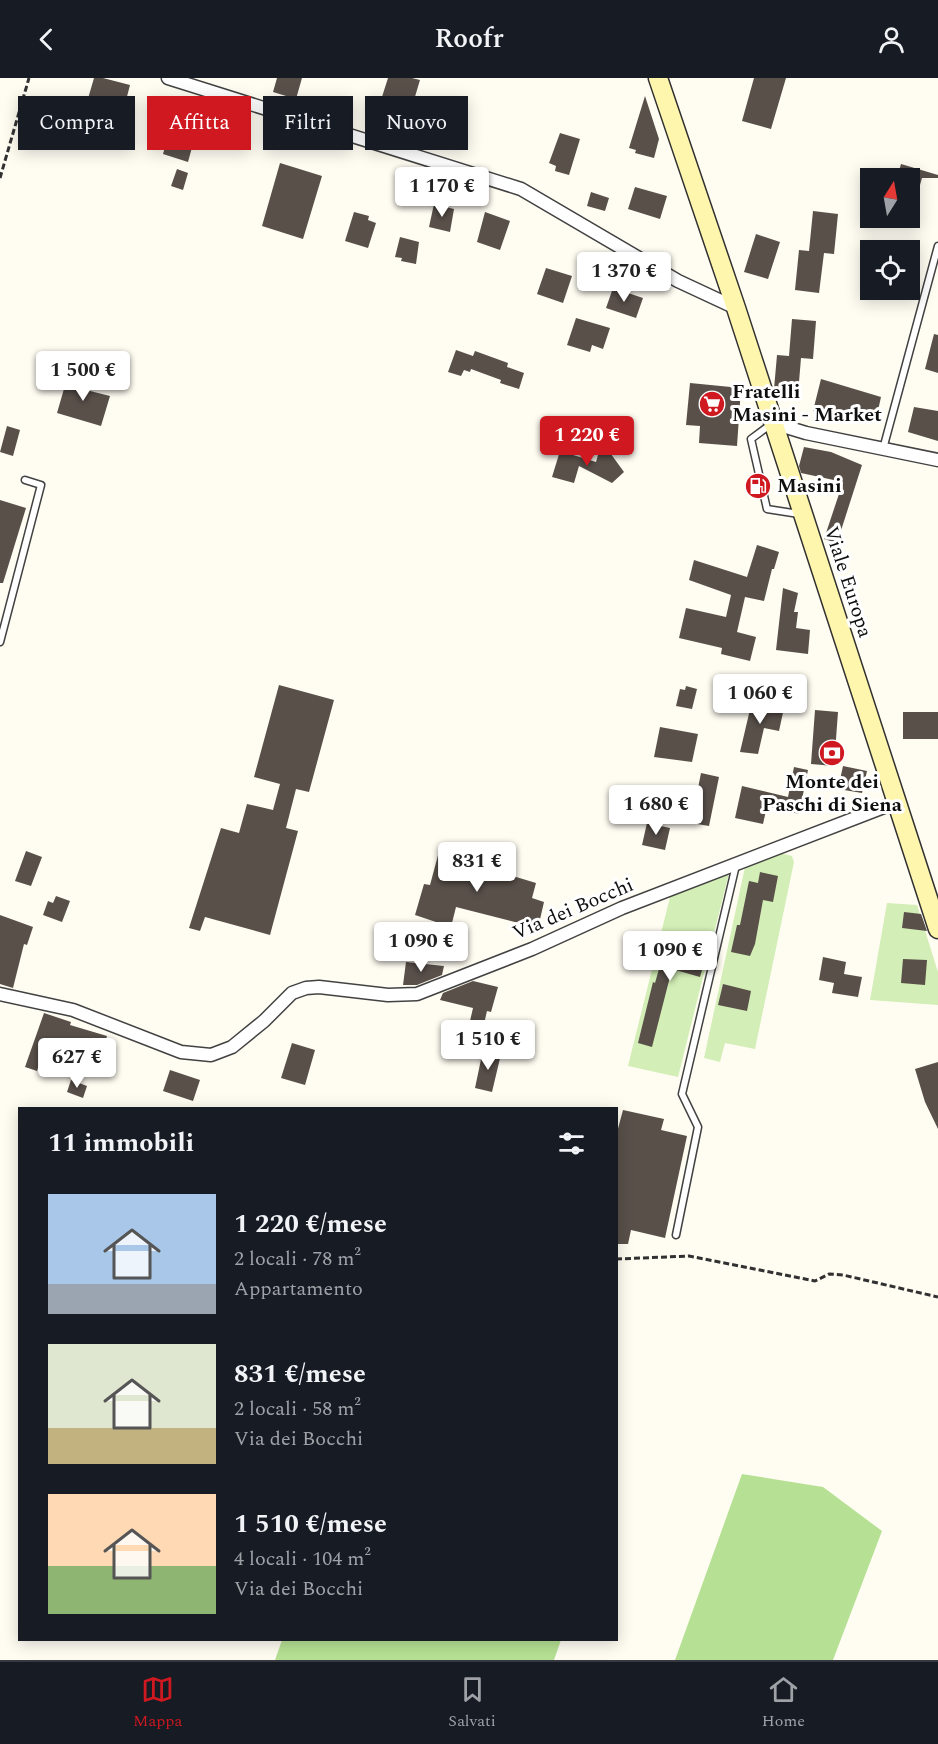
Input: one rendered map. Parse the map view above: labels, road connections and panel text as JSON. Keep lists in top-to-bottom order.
{
  "streets": {
    "main road": ["Viale Europa"],
    "street": ["Via dei Bocchi"]
  },
  "crossings": [
    ["Viale Europa", "Via dei Bocchi"]
  ],
  "places": {
    "supermarket": ["Fratelli Masini - Market"],
    "fuel station": ["Masini"],
    "bank": ["Monte dei Paschi di Siena"]
  },
  "north": "top",
  "page": {
    "header": "Roofr",
    "chip": [
      "Compra",
      "Affitta",
      "Filtri",
      "Nuovo"
    ],
    "price": [
      "1 170 €",
      "1 370 €",
      "1 500 €",
      "1 220 €",
      "1 060 €",
      "1 680 €",
      "831 €",
      "1 090 €",
      "1 090 €",
      "1 510 €",
      "627 €"
    ],
    "heading": "11 immobili",
    "list": [
      {
        "name": "1 220 €/mese",
        "note": "2 locali · 78 m² · Appartamento"
      },
      {
        "name": "831 €/mese",
        "note": "2 locali · 58 m² · Via dei Bocchi"
      },
      {
        "name": "1 510 €/mese",
        "note": "4 locali · 104 m² · Via dei Bocchi"
      }
    ],
    "tabs": ["Mappa", "Salvati", "Home"]
  }
}
